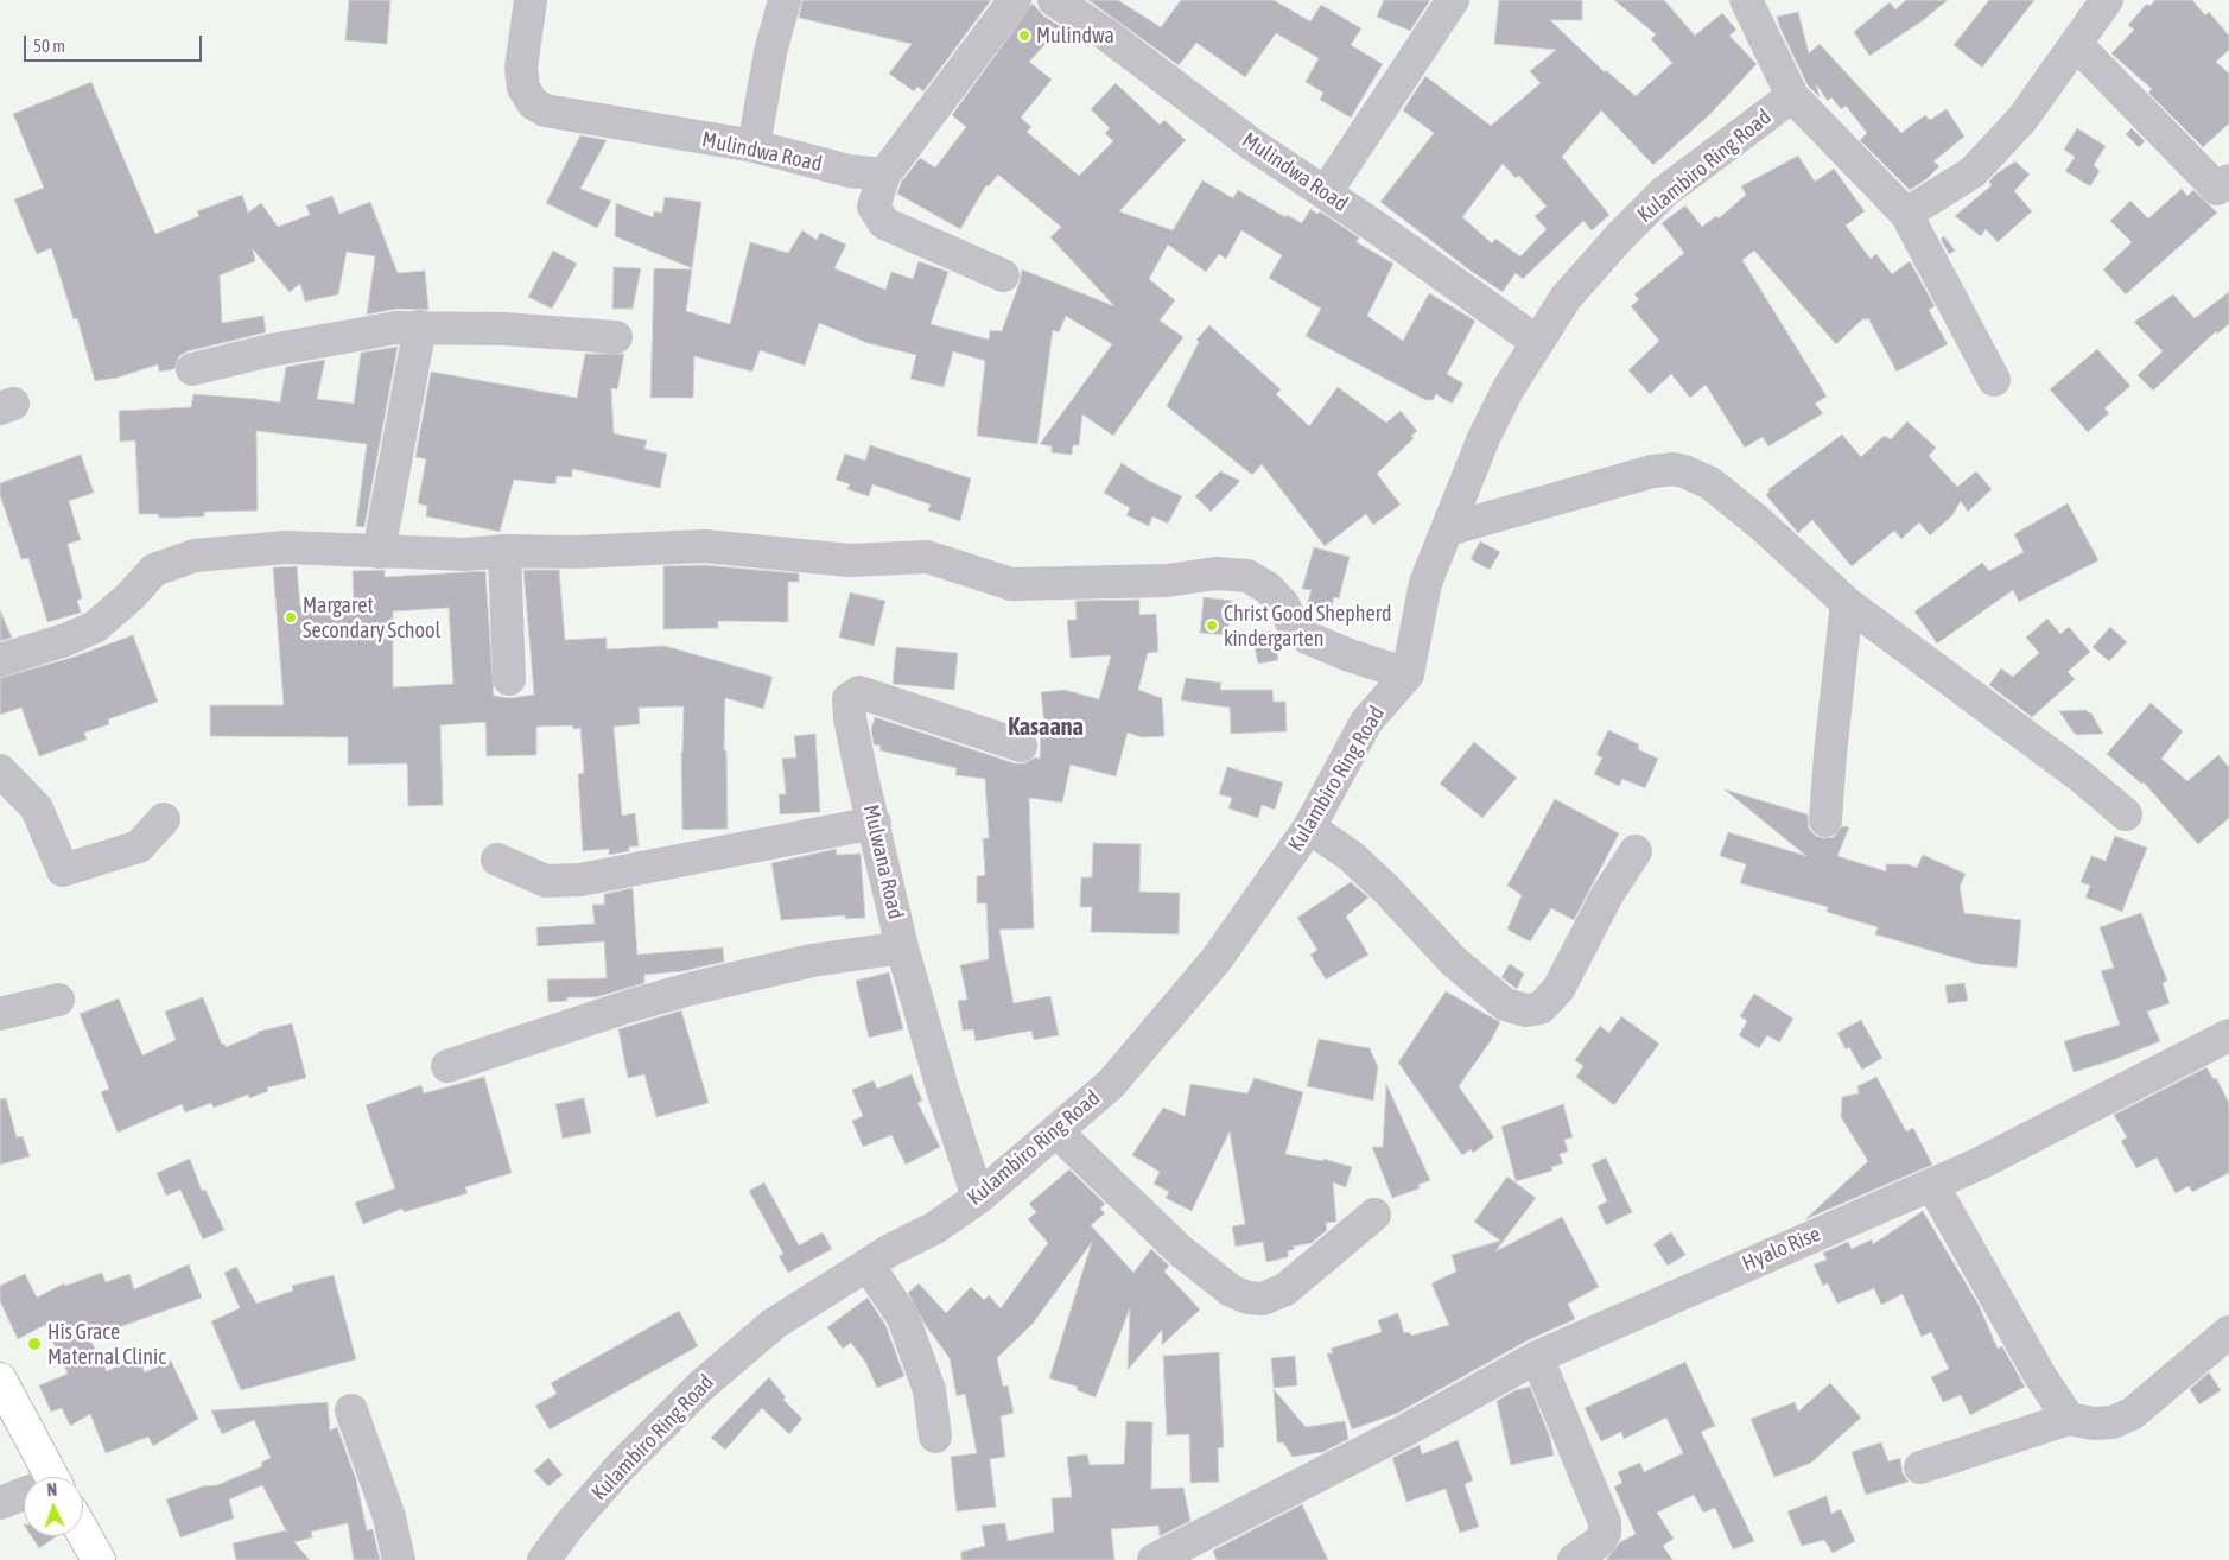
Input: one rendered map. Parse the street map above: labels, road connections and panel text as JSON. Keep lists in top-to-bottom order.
{
  "streets": {
    "street": [
      "Mulindwa Road",
      "Kulambiro Ring Road",
      "Mulwana Road",
      "Hyalo Rise"
    ]
  },
  "crossings": [
    ["Mulindwa Road", "Kulambiro Ring Road"],
    ["Kulambiro Ring Road", "Mulwana Road"]
  ],
  "districts": ["Kasaana"],
  "places": [
    "Mulindwa",
    "Margaret Secondary School",
    "Christ Good Shepherd kindergarten",
    "His Grace Maternal Clinic"
  ],
  "scale_bar": "50 m",
  "north": "top"
}
